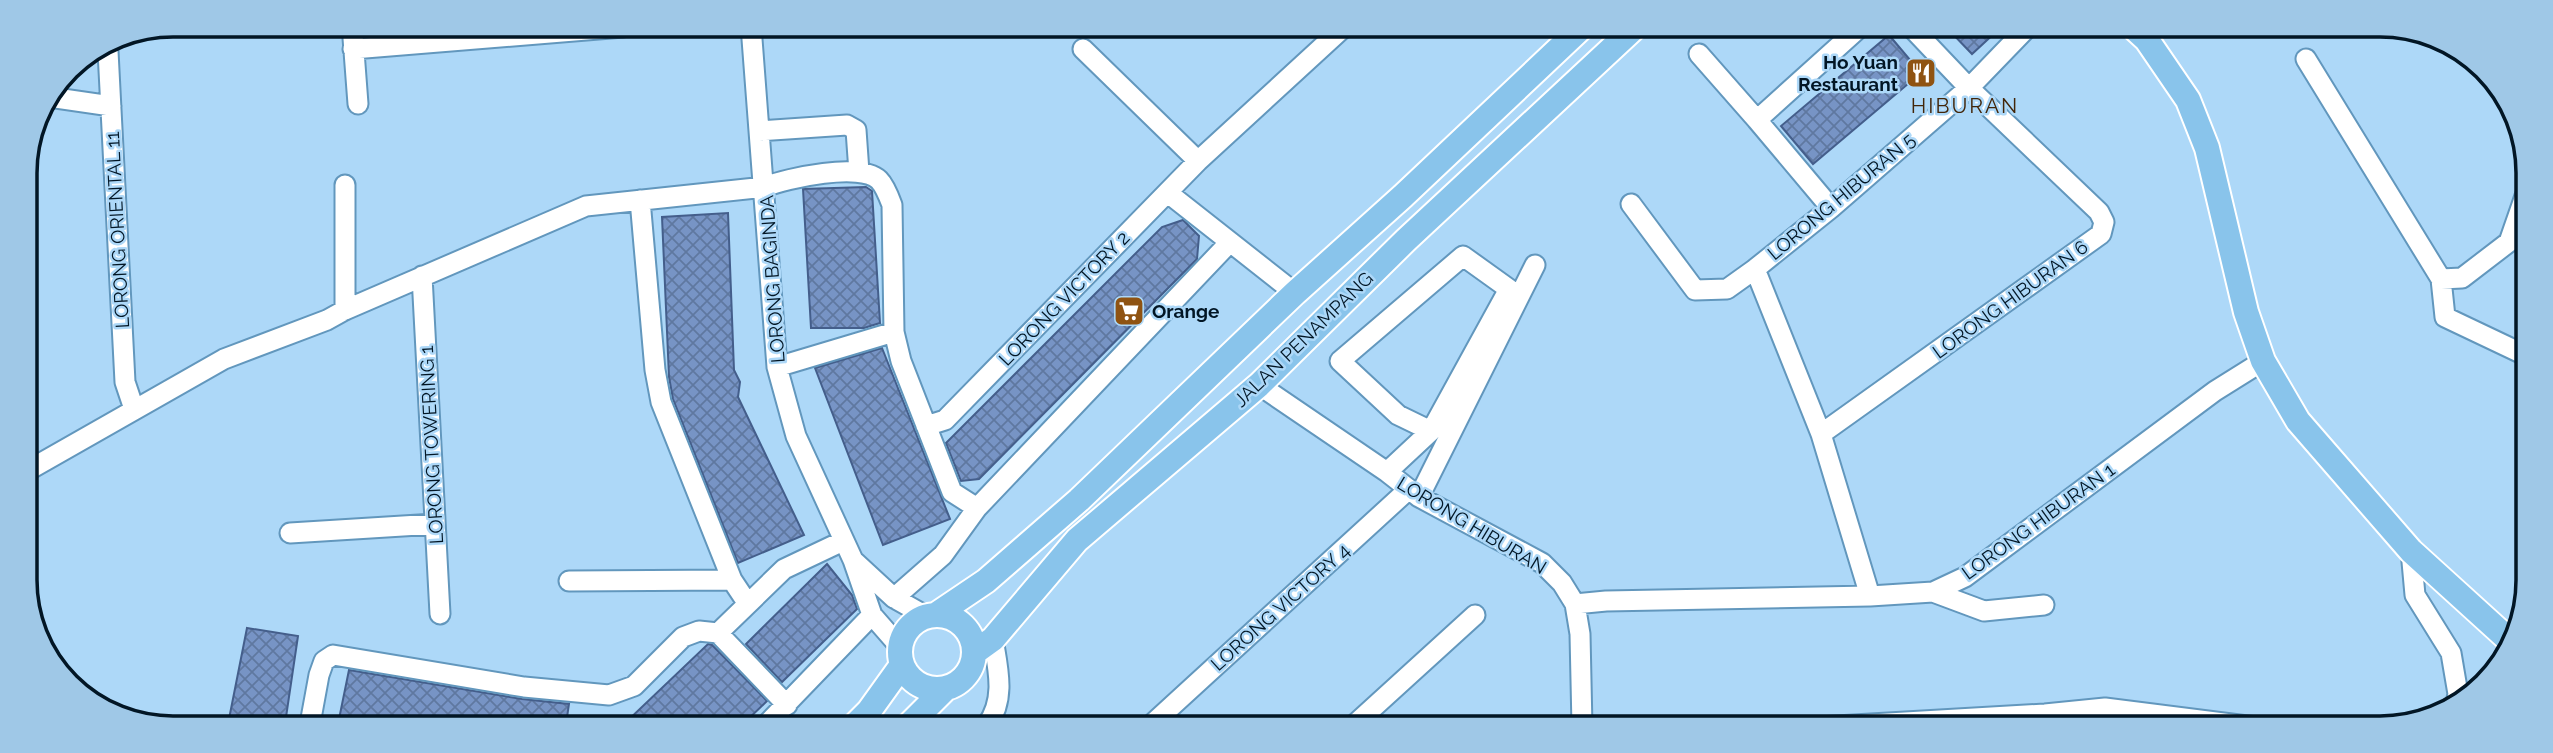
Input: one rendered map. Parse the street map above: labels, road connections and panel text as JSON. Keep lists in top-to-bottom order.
{
  "streets": {
    "main road": ["JALAN PENAMPANG"],
    "street": [
      "LORONG HIBURAN 5",
      "LORONG ORIENTAL 11",
      "LORONG BAGINDA",
      "LORONG VICTORY 2",
      "LORONG HIBURAN 6",
      "LORONG TOWERING 1",
      "LORONG HIBURAN 1",
      "LORONG HIBURAN",
      "LORONG VICTORY 4"
    ]
  },
  "crossings": [
    ["LORONG HIBURAN 5", "LORONG HIBURAN 6"],
    ["LORONG HIBURAN 5", "LORONG HIBURAN 1"],
    ["LORONG BAGINDA", "JALAN PENAMPANG"],
    ["JALAN PENAMPANG", "LORONG HIBURAN"],
    ["LORONG HIBURAN 1", "LORONG HIBURAN"],
    ["LORONG HIBURAN", "LORONG VICTORY 4"]
  ],
  "districts": ["HIBURAN"],
  "places": {
    "restaurant": ["Ho Yuan Restaurant"],
    "supermarket": ["Orange"]
  }
}
